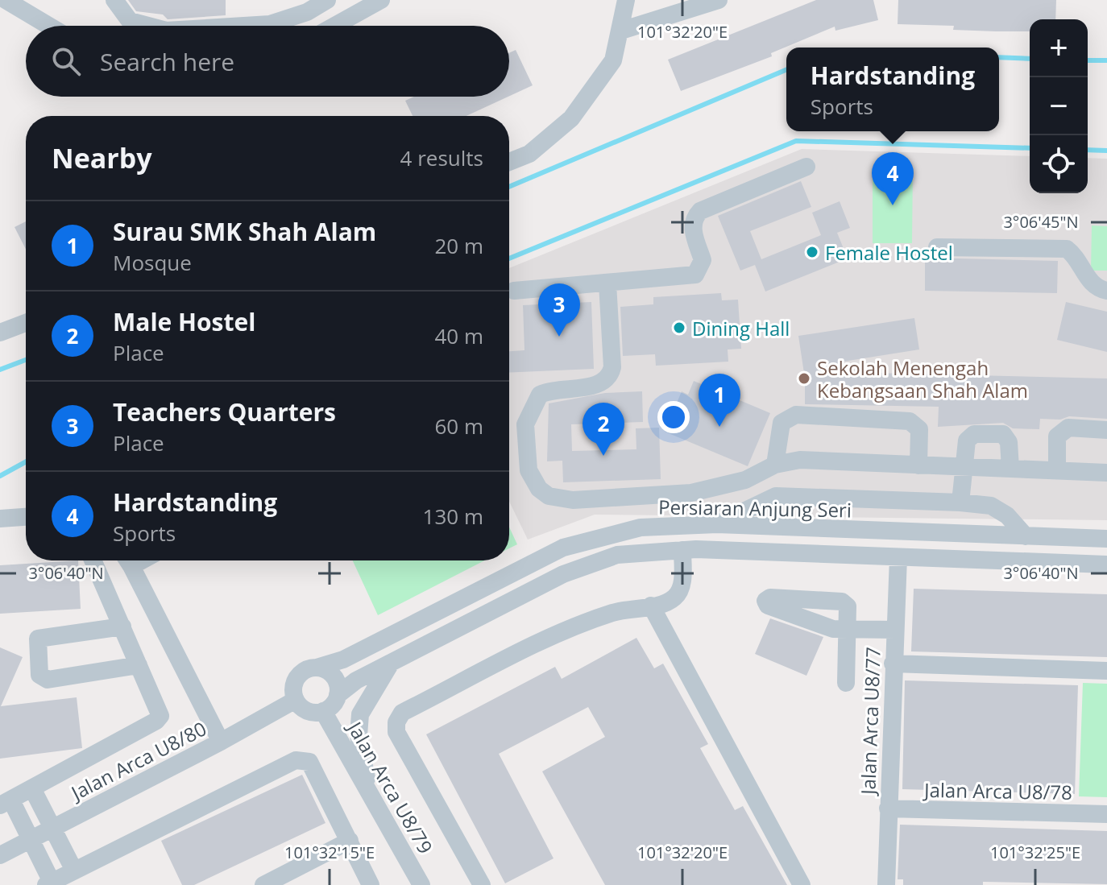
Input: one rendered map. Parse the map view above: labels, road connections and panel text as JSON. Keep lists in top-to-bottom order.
{
  "streets": {
    "street": [
      "Persiaran Anjung Seri",
      "Jalan Arca U8/77",
      "Jalan Arca U8/80",
      "Jalan Arca U8/79",
      "Jalan Arca U8/78"
    ]
  },
  "crossings": [
    ["Persiaran Anjung Seri", "Jalan Arca U8/80"],
    ["Persiaran Anjung Seri", "Jalan Arca U8/79"],
    ["Jalan Arca U8/77", "Jalan Arca U8/78"],
    ["Jalan Arca U8/80", "Jalan Arca U8/79"]
  ],
  "places": ["Female Hostel", "Dining Hall", "Sekolah Menengah Kebangsaan Shah Alam"],
  "page": {
    "map_buttons": ["+", "−"],
    "search": "Search here",
    "popup": ["Hardstanding", "Sports"],
    "heading": ["Nearby", "4 results"],
    "pins": [
      "4",
      "3",
      "1",
      "2"
    ],
    "list": [
      {
        "mark": "1",
        "name": "Surau SMK Shah Alam",
        "note": "Mosque",
        "value": "20 m"
      },
      {
        "mark": "2",
        "name": "Male Hostel",
        "note": "Place",
        "value": "40 m"
      },
      {
        "mark": "3",
        "name": "Teachers Quarters",
        "note": "Place",
        "value": "60 m"
      },
      {
        "mark": "4",
        "name": "Hardstanding",
        "note": "Sports",
        "value": "130 m"
      }
    ]
  },
  "coordinates": [
    "101°32'20\"E",
    "3°06'45\"N",
    "3°06'40\"N",
    "101°32'15\"E",
    "101°32'25\"E"
  ]
}
